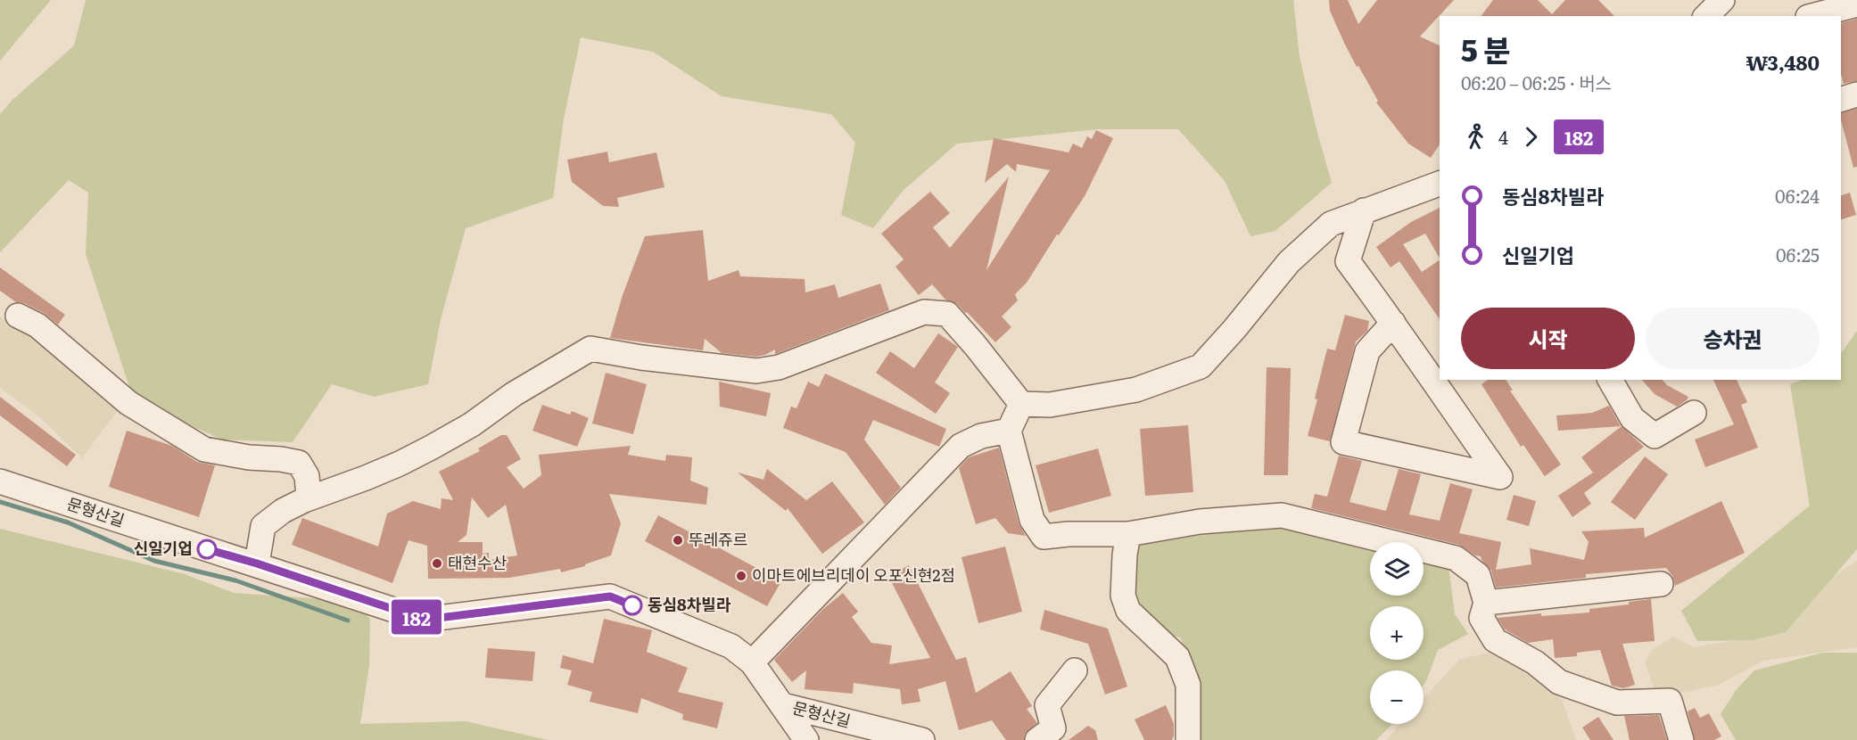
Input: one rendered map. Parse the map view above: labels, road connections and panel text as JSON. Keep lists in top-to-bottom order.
{
  "streets": {
    "street": ["문형산길"]
  },
  "places": [
    "뚜레쥬르",
    "신일기업",
    "태현수산",
    "이마트에브리데이 오포신현2점",
    "동심8차빌라"
  ],
  "lines": ["bus line 182"],
  "page": {
    "on_map": "182",
    "heading": ["5 분", "06:20 – 06:25 · 버스", "₩3,480"],
    "legs": ["4", "182"],
    "list": [
      {
        "name": "동심8차빌라",
        "value": "06:24"
      },
      {
        "name": "신일기업",
        "value": "06:25"
      }
    ],
    "buttons": ["시작", "승차권"],
    "map_buttons": ["+", "−"]
  }
}
